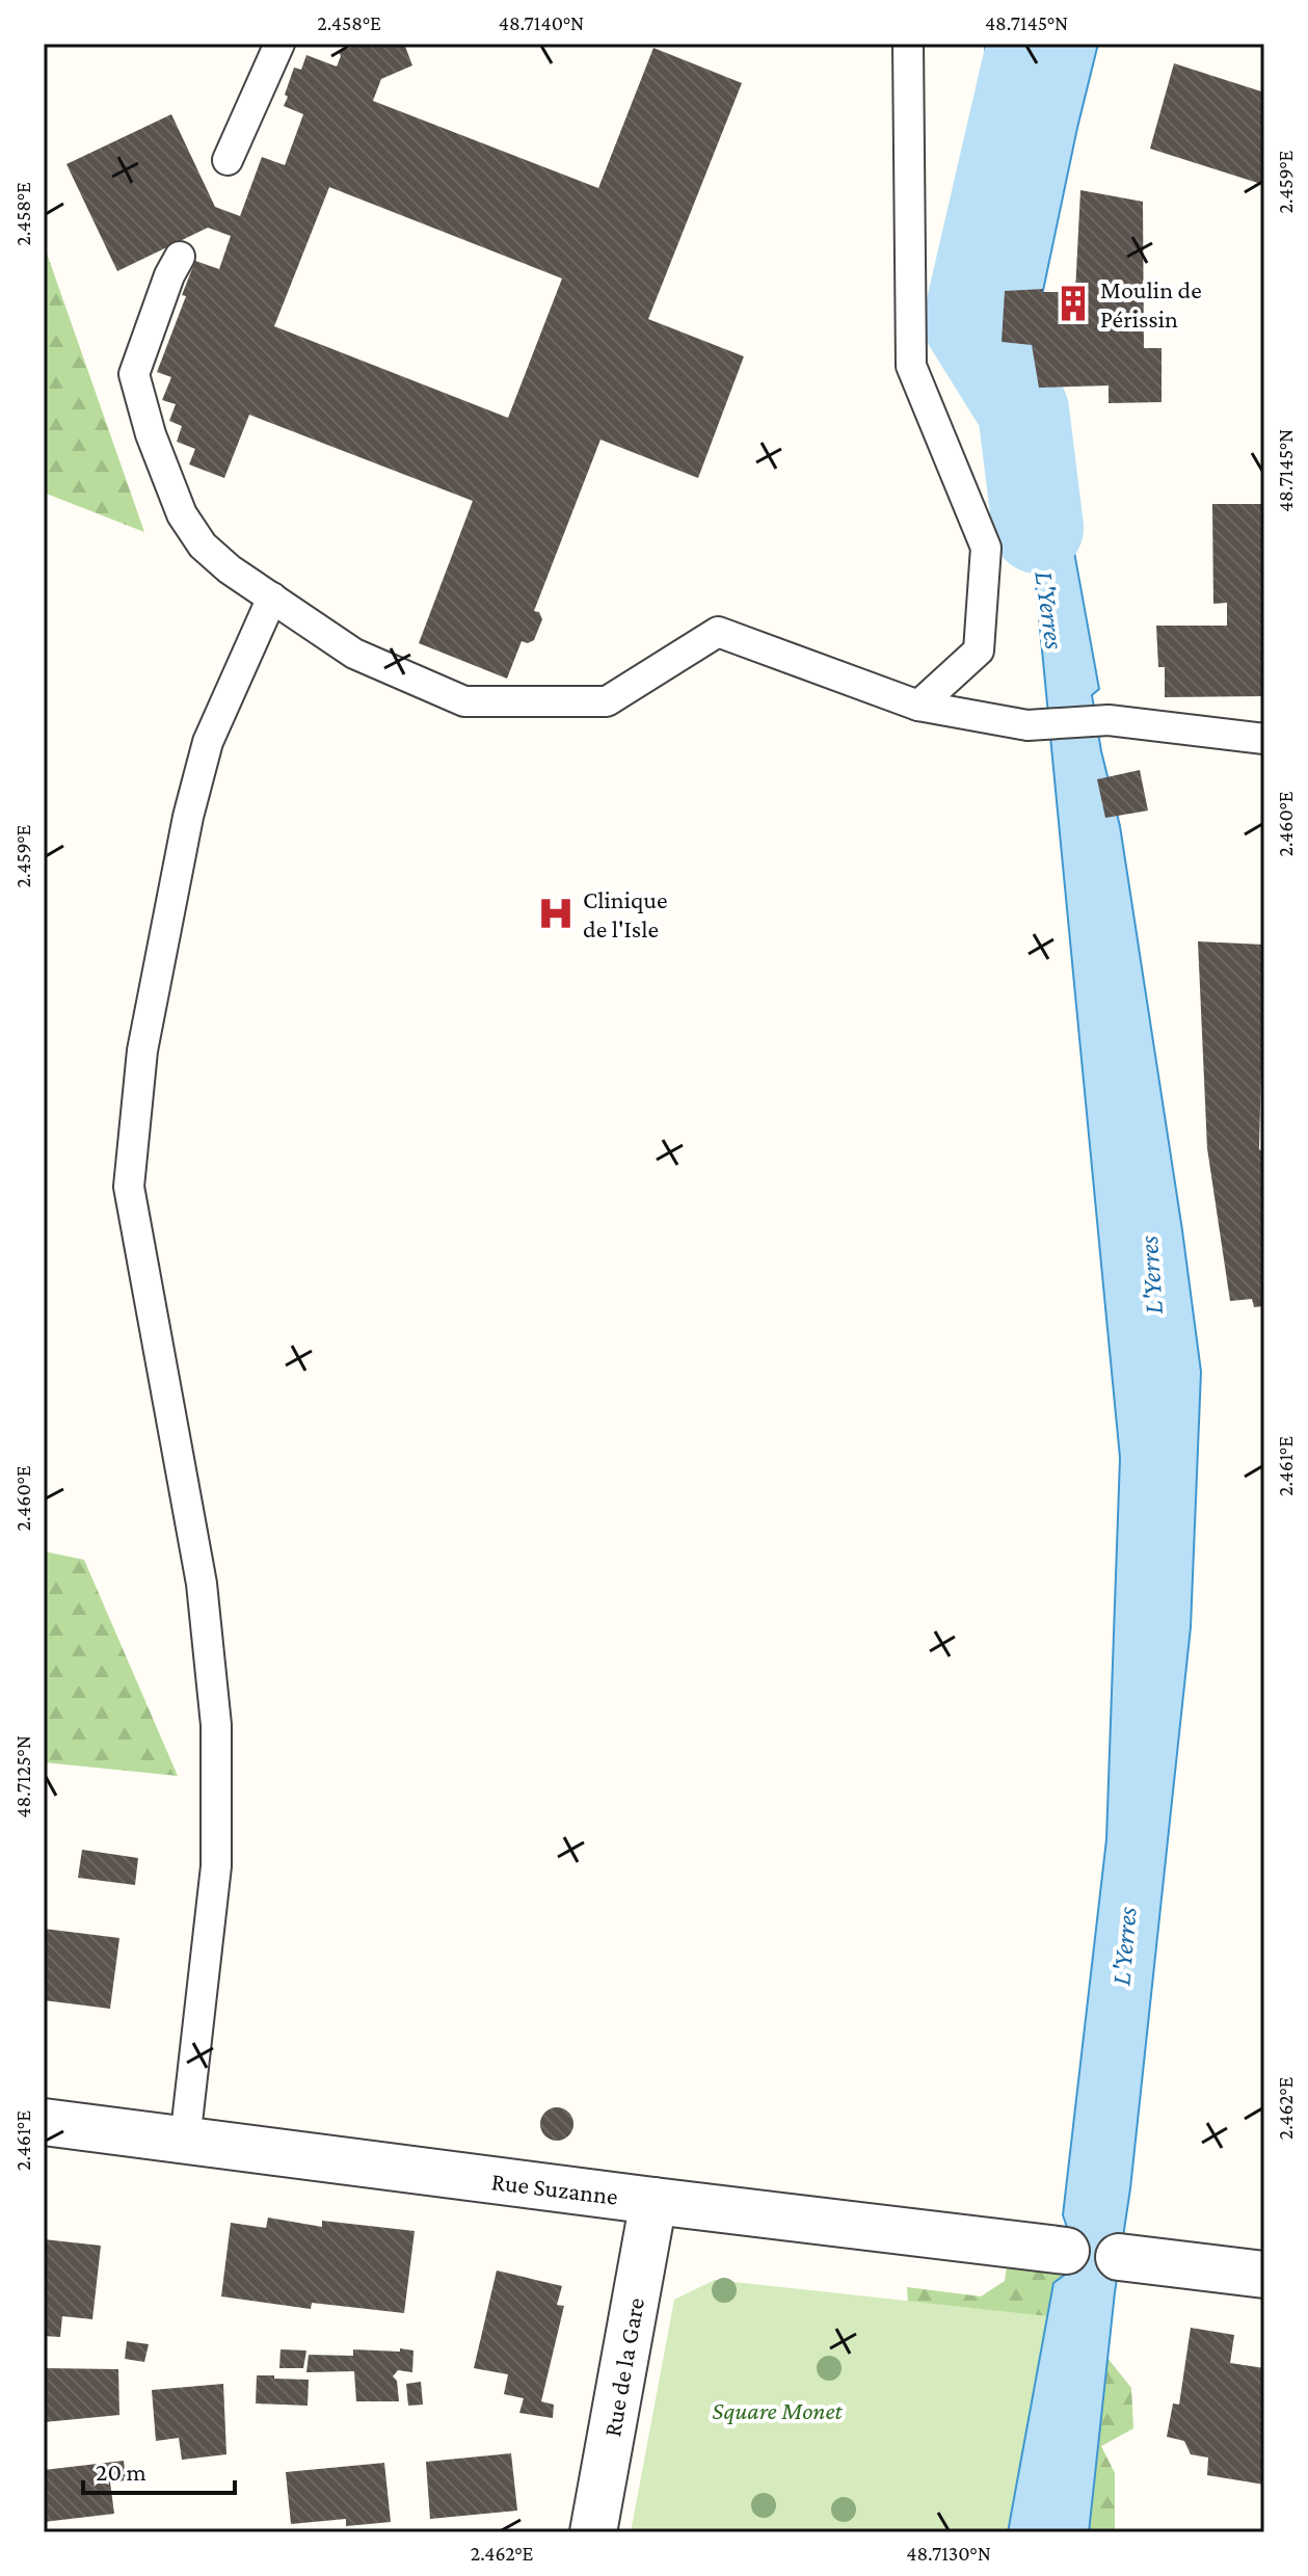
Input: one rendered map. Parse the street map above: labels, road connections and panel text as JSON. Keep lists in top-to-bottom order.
{
  "streets": {
    "street": ["Rue Suzanne", "Rue de la Gare"]
  },
  "crossings": [
    ["Rue Suzanne", "Rue de la Gare"]
  ],
  "water": ["L'Yerres"],
  "parks": ["Square Monet"],
  "places": {
    "building": ["Moulin de Périssin"],
    "hospital": ["Clinique de l'Isle"]
  },
  "scale_bar": "20 m",
  "coordinates": [
    "2.458°E",
    "48.7140°N",
    "48.7145°N",
    "2.459°E",
    "2.460°E",
    "2.461°E",
    "48.7125°N",
    "2.462°E",
    "48.7130°N"
  ]
}
